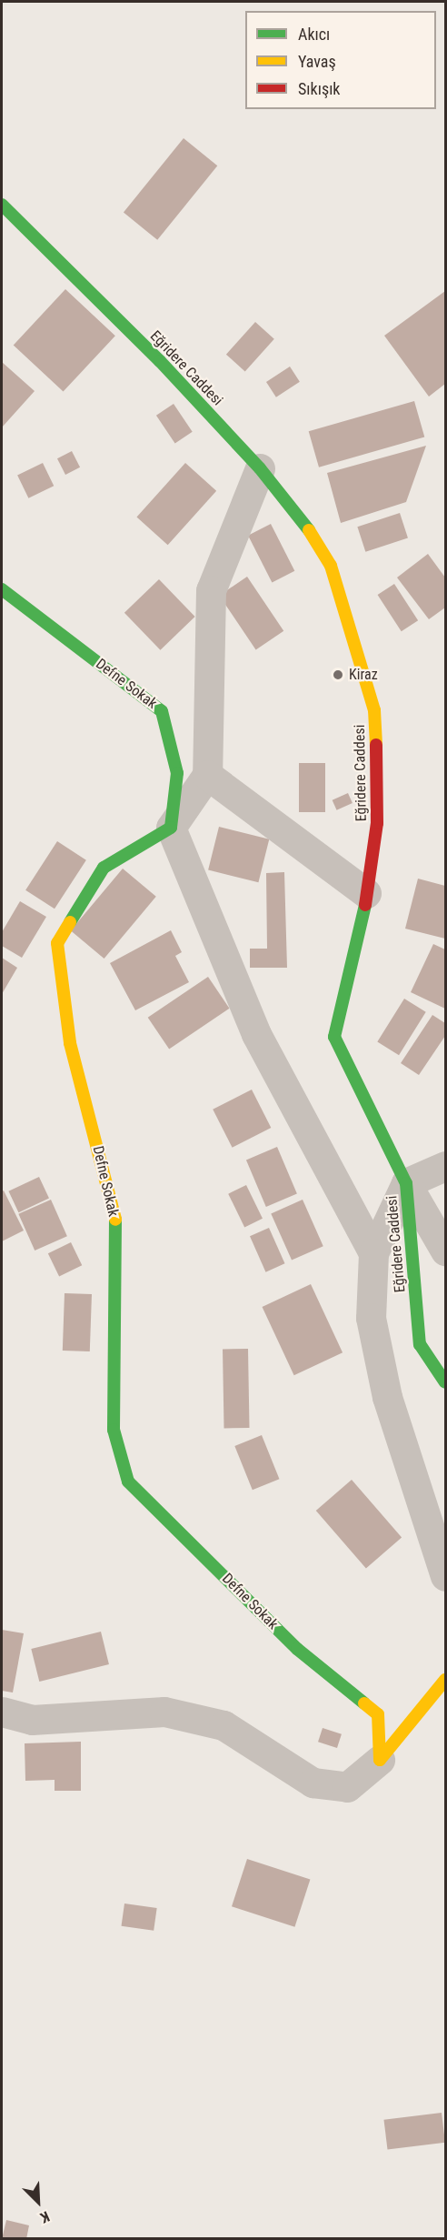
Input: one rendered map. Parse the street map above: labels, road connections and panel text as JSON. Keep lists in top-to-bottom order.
{
  "streets": {
    "street": ["Eğridere Caddesi", "Defne Sokak"]
  },
  "places": ["Kiraz"],
  "legend": ["Akıcı", "Yavaş", "Sıkışık"],
  "north": "bottom right"
}
